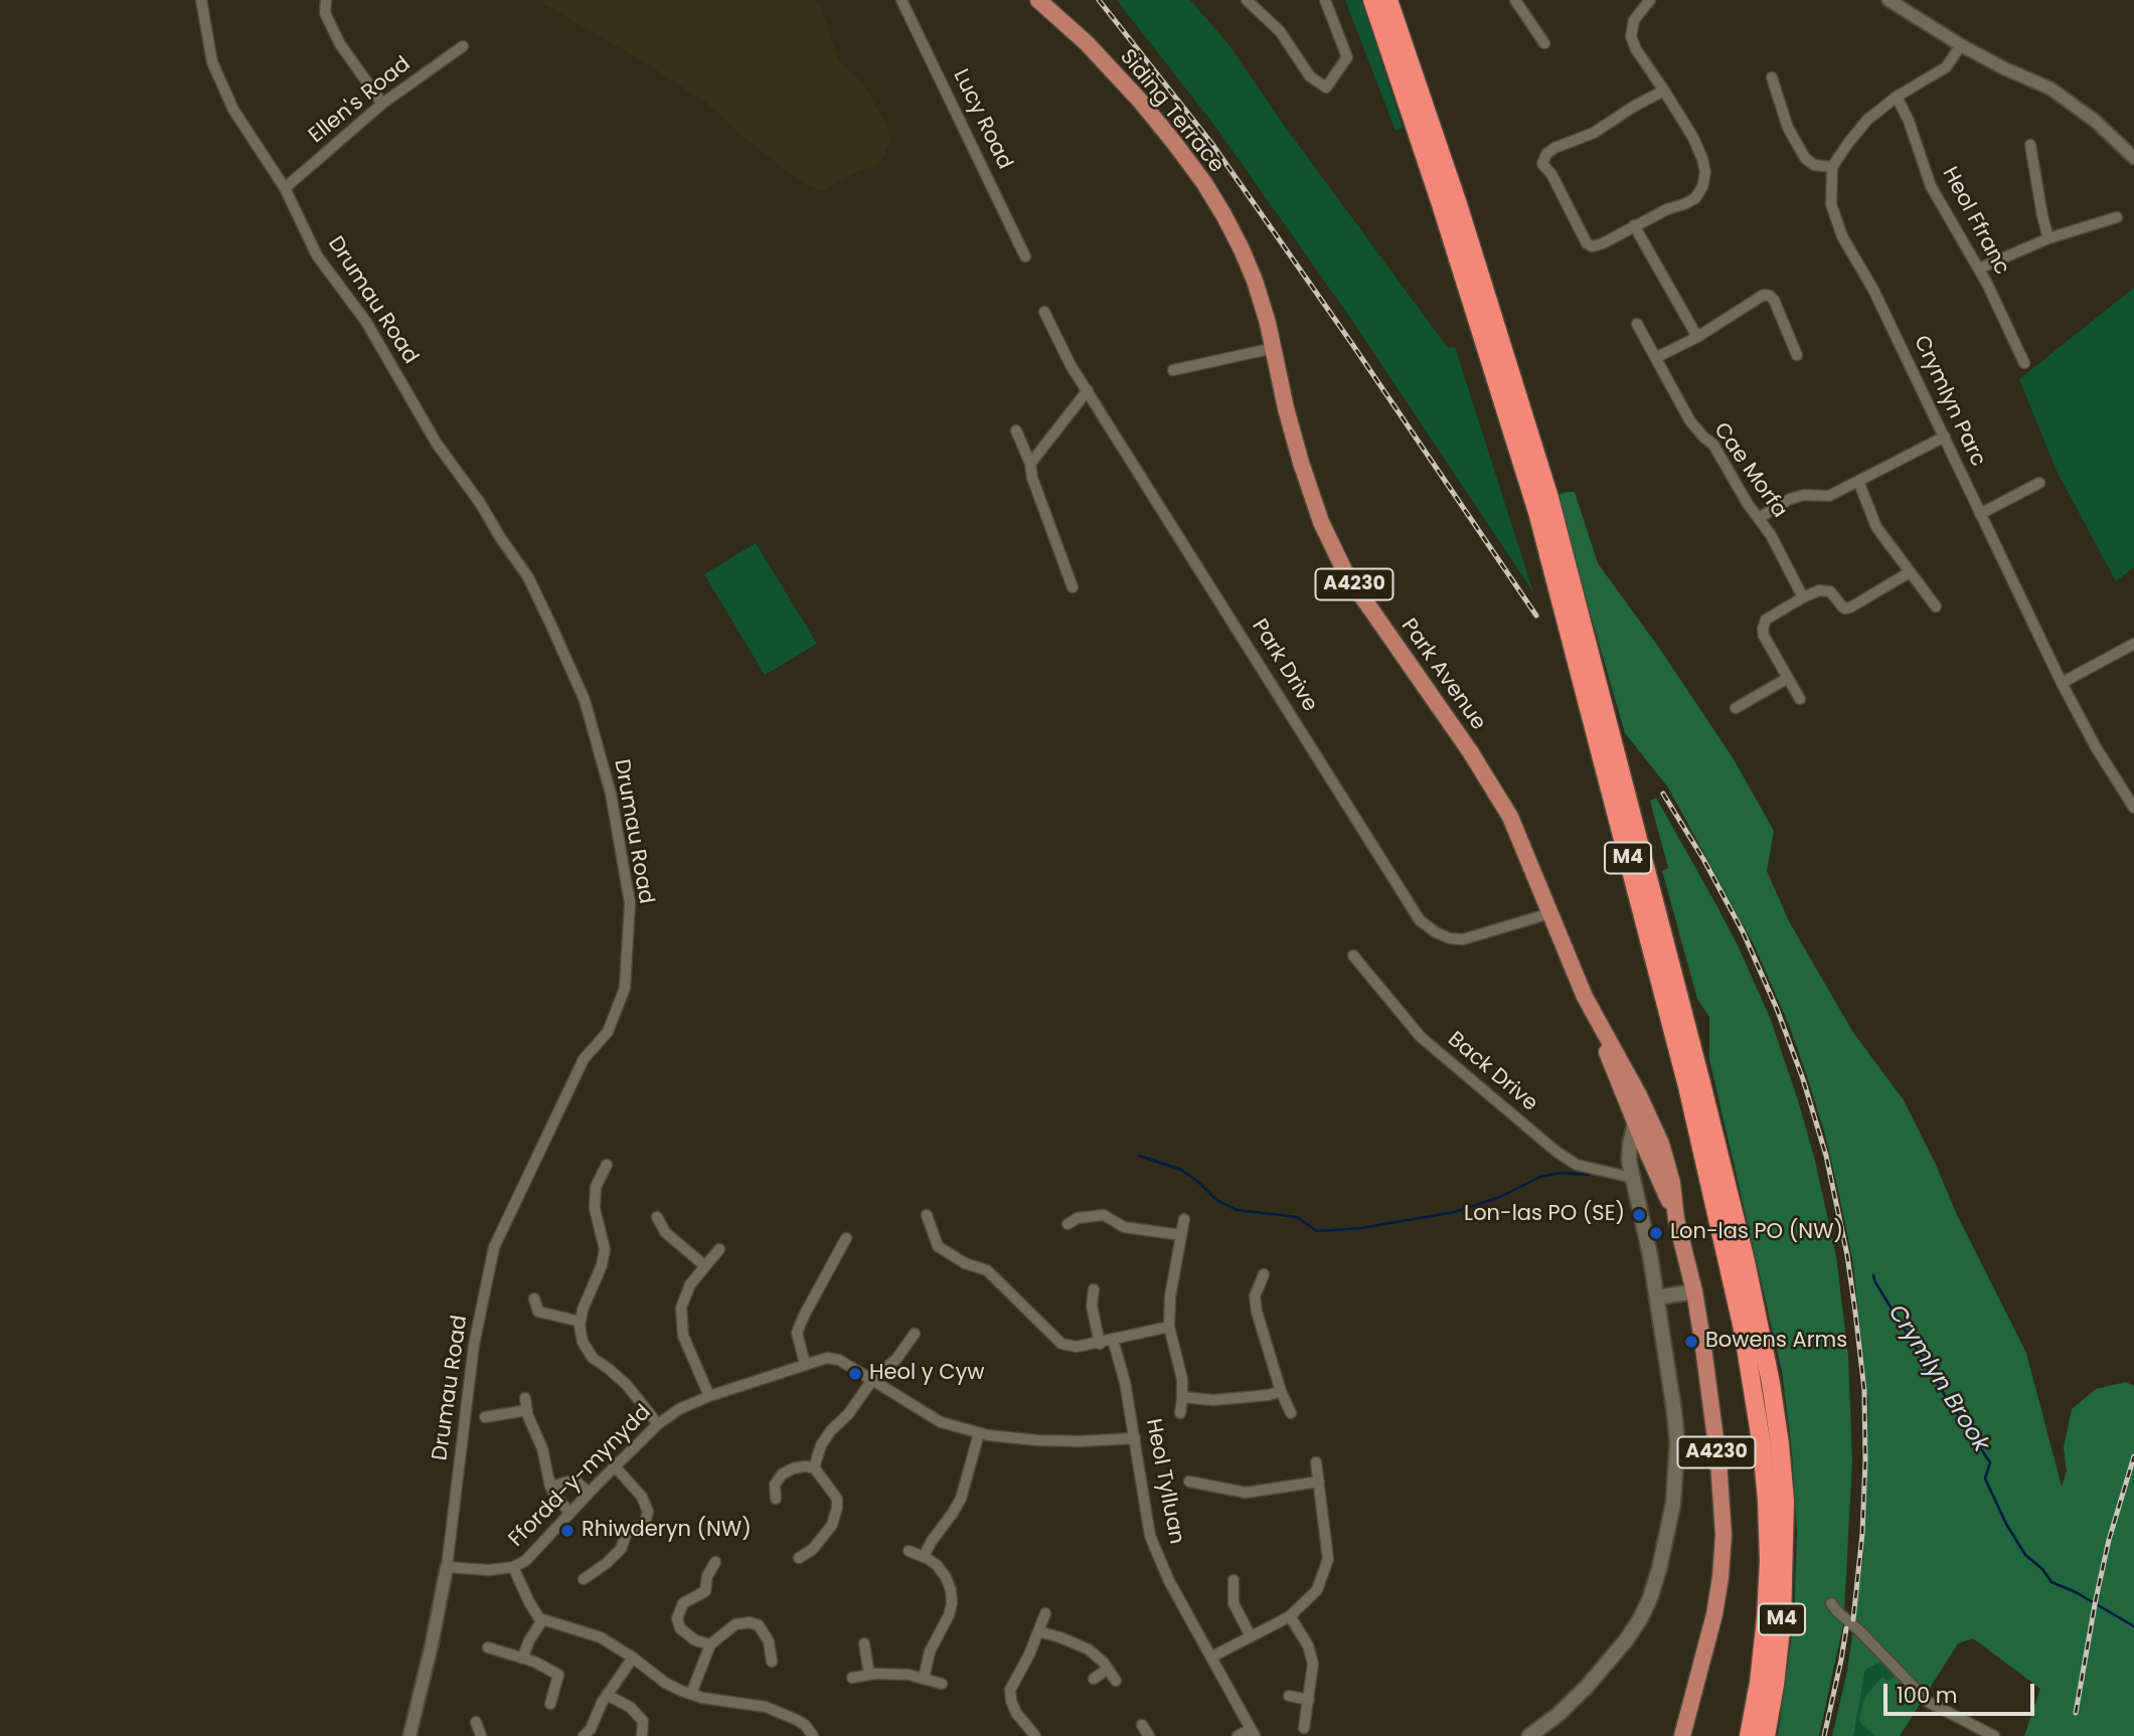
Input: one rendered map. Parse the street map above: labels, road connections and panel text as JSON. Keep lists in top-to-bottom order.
{
  "streets": {
    "highway": ["M4"],
    "main road": ["Siding Terrace", "A4230", "Park Avenue"],
    "street": [
      "Ellen's Road",
      "Lucy Road",
      "Heol Ffranc",
      "Drumau Road",
      "Crymlyn Parc",
      "Cae Morfa",
      "Park Drive",
      "Back Drive",
      "Ffordd-y-mynydd",
      "Heol Tylluan"
    ]
  },
  "crossings": [
    ["Ellen's Road", "Drumau Road"],
    ["Siding Terrace", "Park Avenue"],
    ["Drumau Road", "Ffordd-y-mynydd"],
    ["A4230", "Park Avenue"],
    ["Park Drive", "Park Avenue"],
    ["Ffordd-y-mynydd", "Heol Tylluan"]
  ],
  "water": ["Crymlyn Brook"],
  "places": [
    "Lon-las PO (SE)",
    "Lon-las PO (NW)",
    "Bowens Arms",
    "Heol y Cyw",
    "Rhiwderyn (NW)"
  ],
  "scale_bar": "100 m"
}
